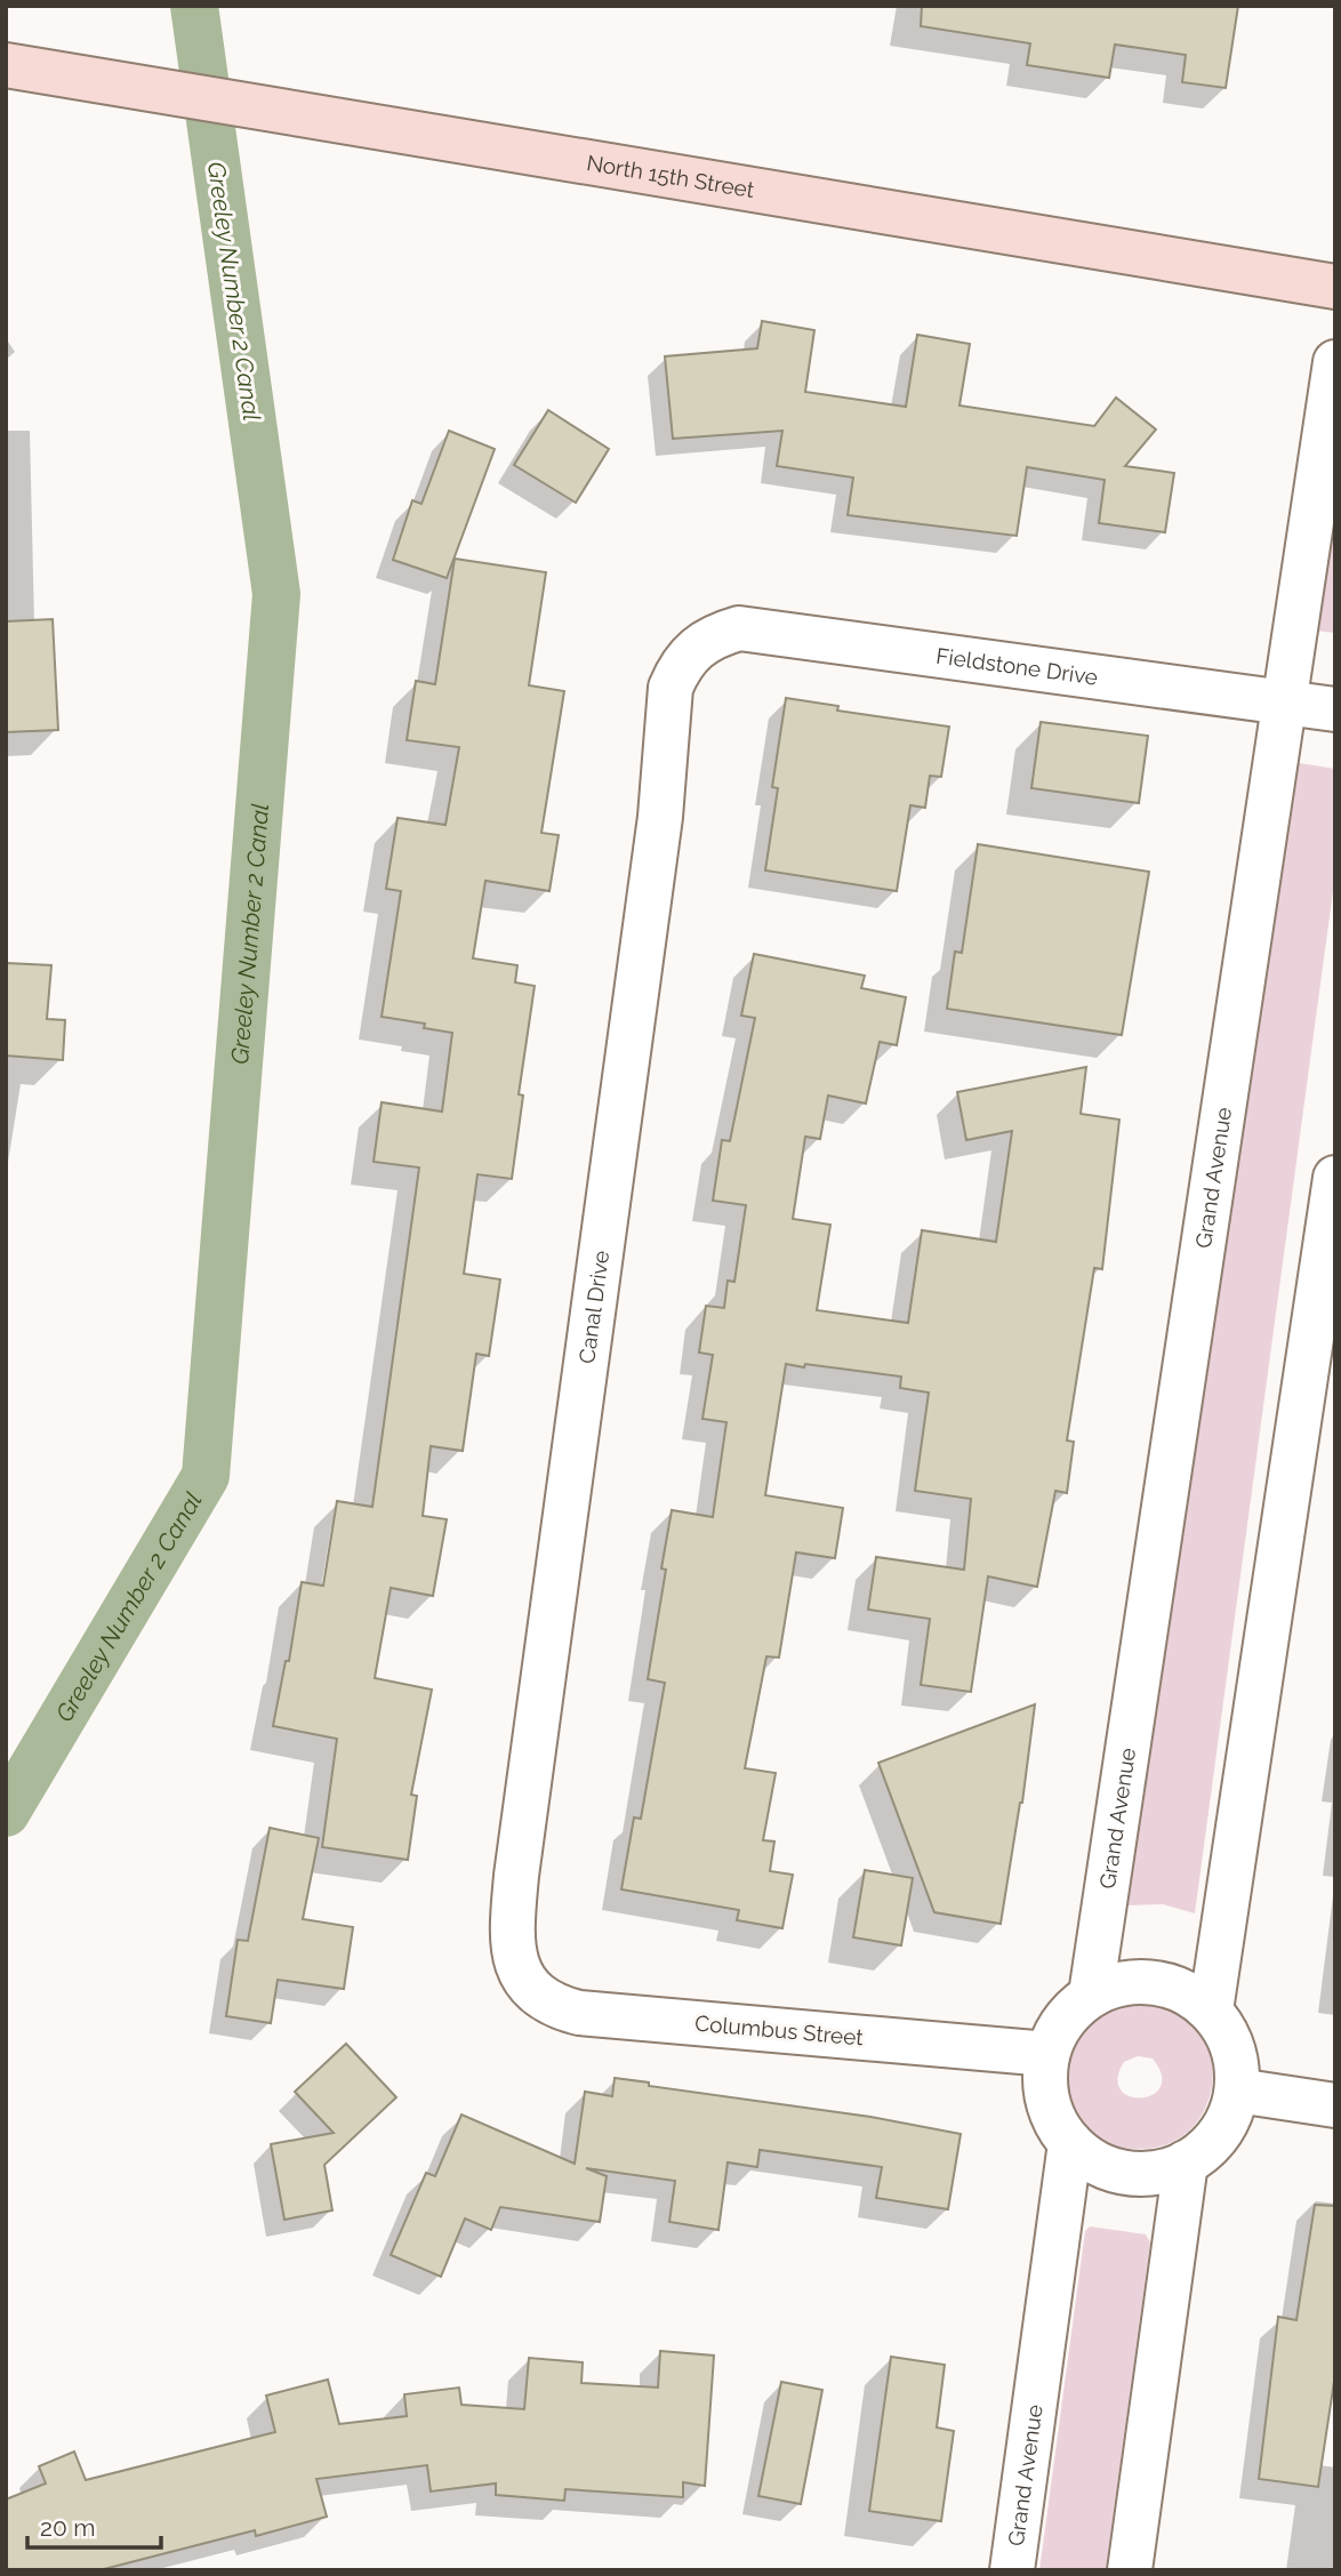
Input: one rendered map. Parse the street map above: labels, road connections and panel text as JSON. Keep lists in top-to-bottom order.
{
  "streets": {
    "street": [
      "North 15th Street",
      "Fieldstone Drive",
      "Grand Avenue",
      "Canal Drive",
      "Columbus Street"
    ]
  },
  "crossings": [
    ["Fieldstone Drive", "Grand Avenue"],
    ["Fieldstone Drive", "Canal Drive"],
    ["Grand Avenue", "Columbus Street"],
    ["Canal Drive", "Columbus Street"]
  ],
  "water": ["Greeley Number 2 Canal"],
  "scale_bar": "20 m"
}
